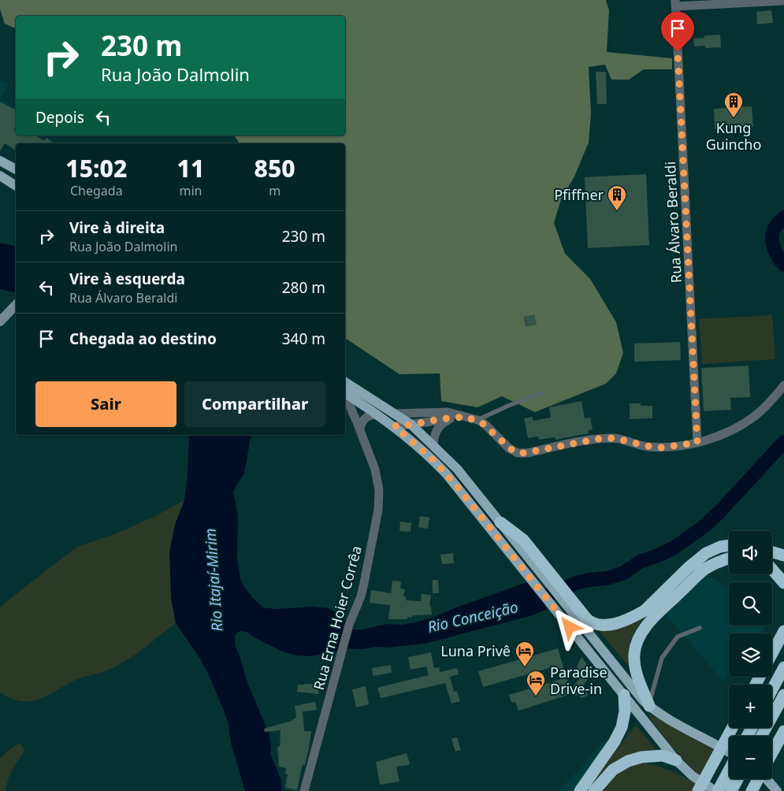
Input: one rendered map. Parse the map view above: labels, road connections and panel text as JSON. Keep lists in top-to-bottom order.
{
  "streets": {
    "street": ["Rua Álvaro Beraldi", "Rua Erna Hoier Corrêa"]
  },
  "water": ["Rio Itajaí-Mirim", "Rio Conceição"],
  "places": {
    "building": ["Kung Guincho", "Pfiffner"],
    "hotel": ["Luna Privê", "Paradise Drive-in"]
  },
  "page": {
    "turn": ["230 m", "Rua João Dalmolin"],
    "then": "Depois",
    "eta": [
      "15:02",
      "Chegada",
      "11",
      "min",
      "850",
      "m"
    ],
    "list": [
      {
        "name": "Vire à direita",
        "note": "Rua João Dalmolin",
        "value": "230 m"
      },
      {
        "name": "Vire à esquerda",
        "note": "Rua Álvaro Beraldi",
        "value": "280 m"
      },
      {
        "name": "Chegada ao destino",
        "value": "340 m"
      }
    ],
    "buttons": ["Sair", "Compartilhar"],
    "map_buttons": ["+", "−"]
  }
}
